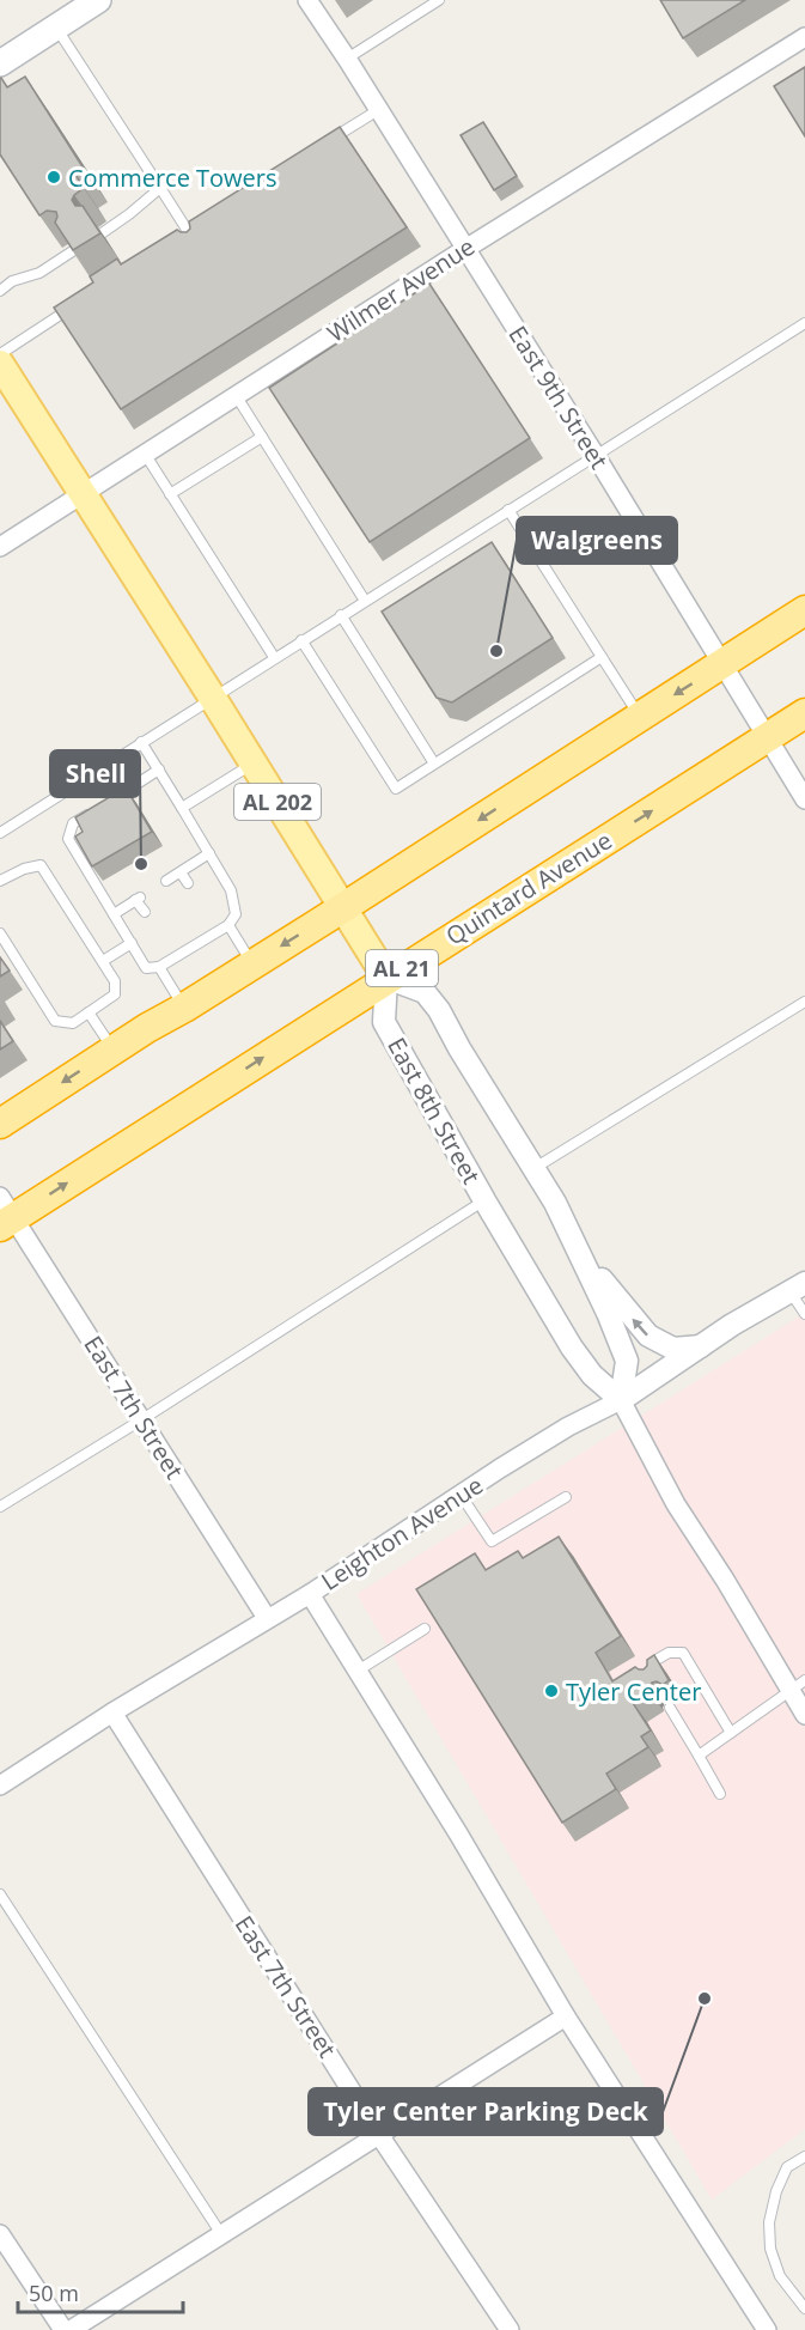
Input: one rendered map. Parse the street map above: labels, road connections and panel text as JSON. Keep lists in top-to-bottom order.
{
  "streets": {
    "highway": ["Quintard Avenue", "AL 21"],
    "main road": ["AL 202"],
    "street": [
      "Wilmer Avenue",
      "East 9th Street",
      "East 8th Street",
      "East 7th Street",
      "Leighton Avenue"
    ]
  },
  "crossings": [
    ["Wilmer Avenue", "East 9th Street"],
    ["Wilmer Avenue", "AL 202"],
    ["East 9th Street", "Quintard Avenue"],
    ["AL 202", "Quintard Avenue"],
    ["AL 202", "East 8th Street"],
    ["Quintard Avenue", "East 8th Street"],
    ["Quintard Avenue", "East 7th Street"],
    ["East 8th Street", "Leighton Avenue"],
    ["East 7th Street", "Leighton Avenue"]
  ],
  "places": [
    "Commerce Towers",
    "Walgreens",
    "Shell",
    "Tyler Center",
    "Tyler Center Parking Deck"
  ],
  "scale_bar": "50 m"
}
